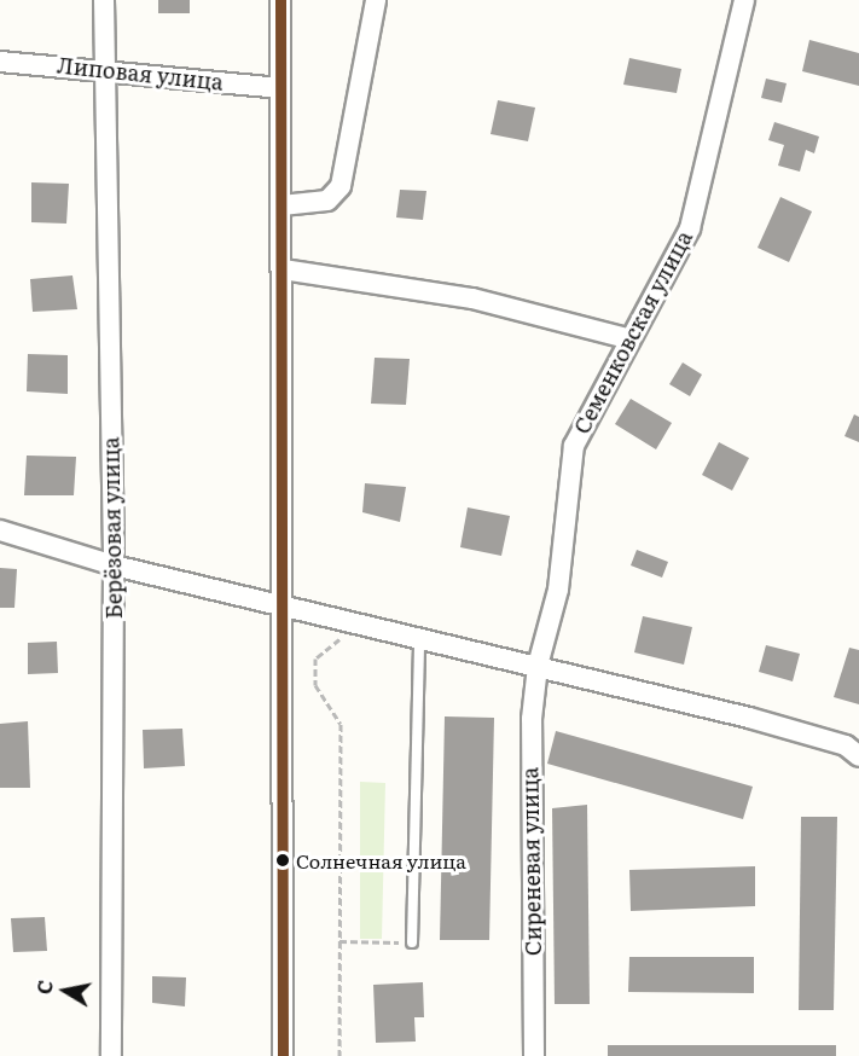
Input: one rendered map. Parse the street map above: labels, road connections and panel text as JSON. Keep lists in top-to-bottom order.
{
  "streets": {
    "street": [
      "Липовая улица",
      "Семенковская улица",
      "Берёзовая улица",
      "Сиреневая улица"
    ]
  },
  "crossings": [
    ["Липовая улица", "Берёзовая улица"],
    ["Семенковская улица", "Сиреневая улица"]
  ],
  "places": ["Солнечная улица"],
  "north": "left"
}
